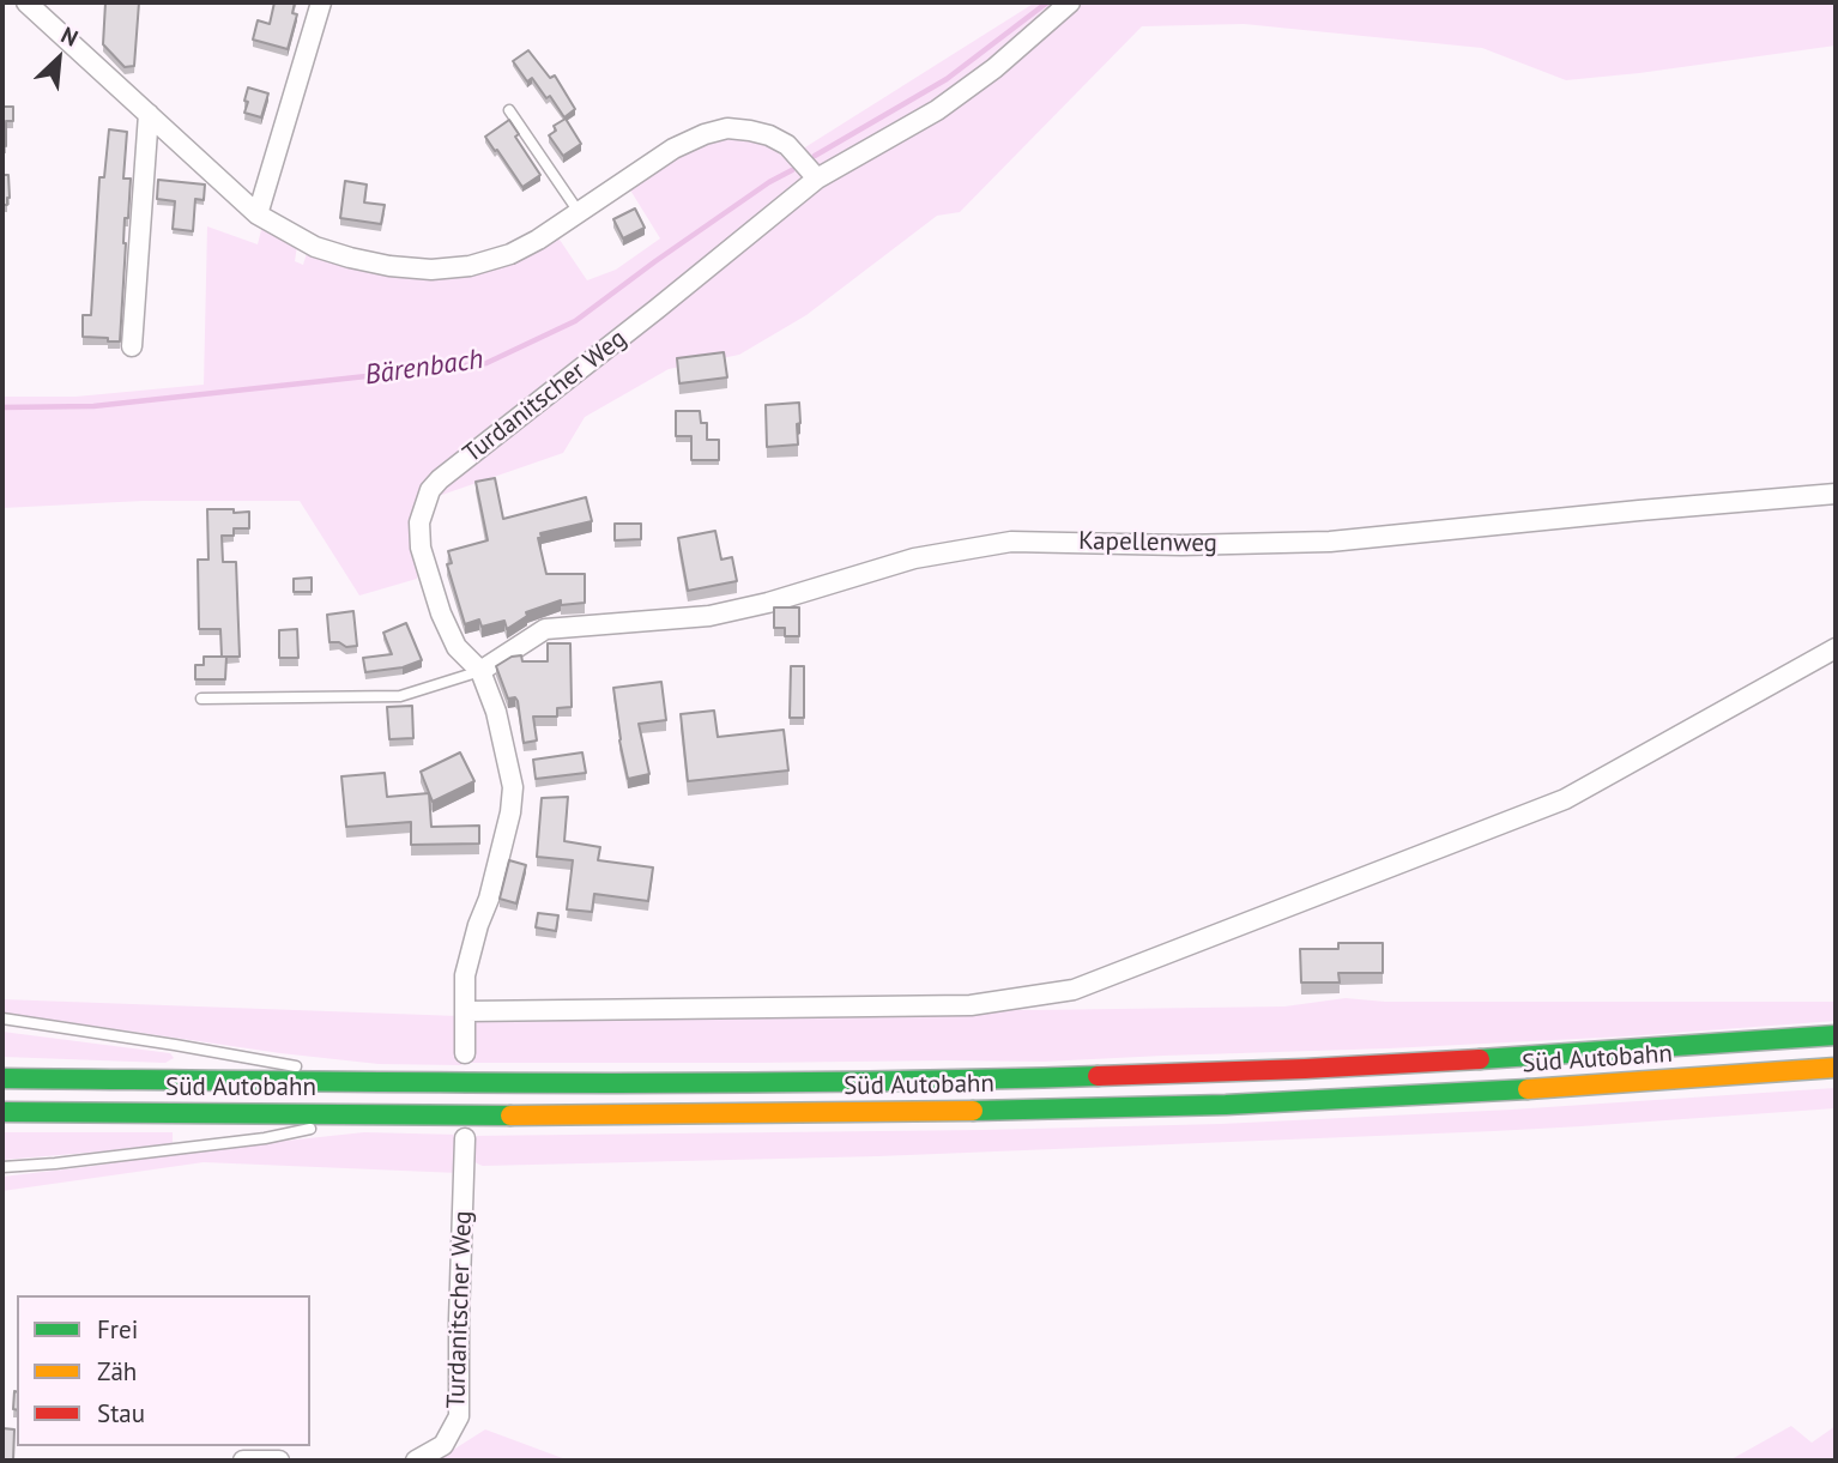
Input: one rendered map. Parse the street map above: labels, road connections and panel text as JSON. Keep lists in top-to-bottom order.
{
  "streets": {
    "highway": ["Süd Autobahn"],
    "street": ["Turdanitscher Weg", "Kapellenweg"]
  },
  "crossings": [
    ["Turdanitscher Weg", "Kapellenweg"]
  ],
  "water": ["Bärenbach"],
  "legend": ["Frei", "Zäh", "Stau"],
  "north": "top right"
}
